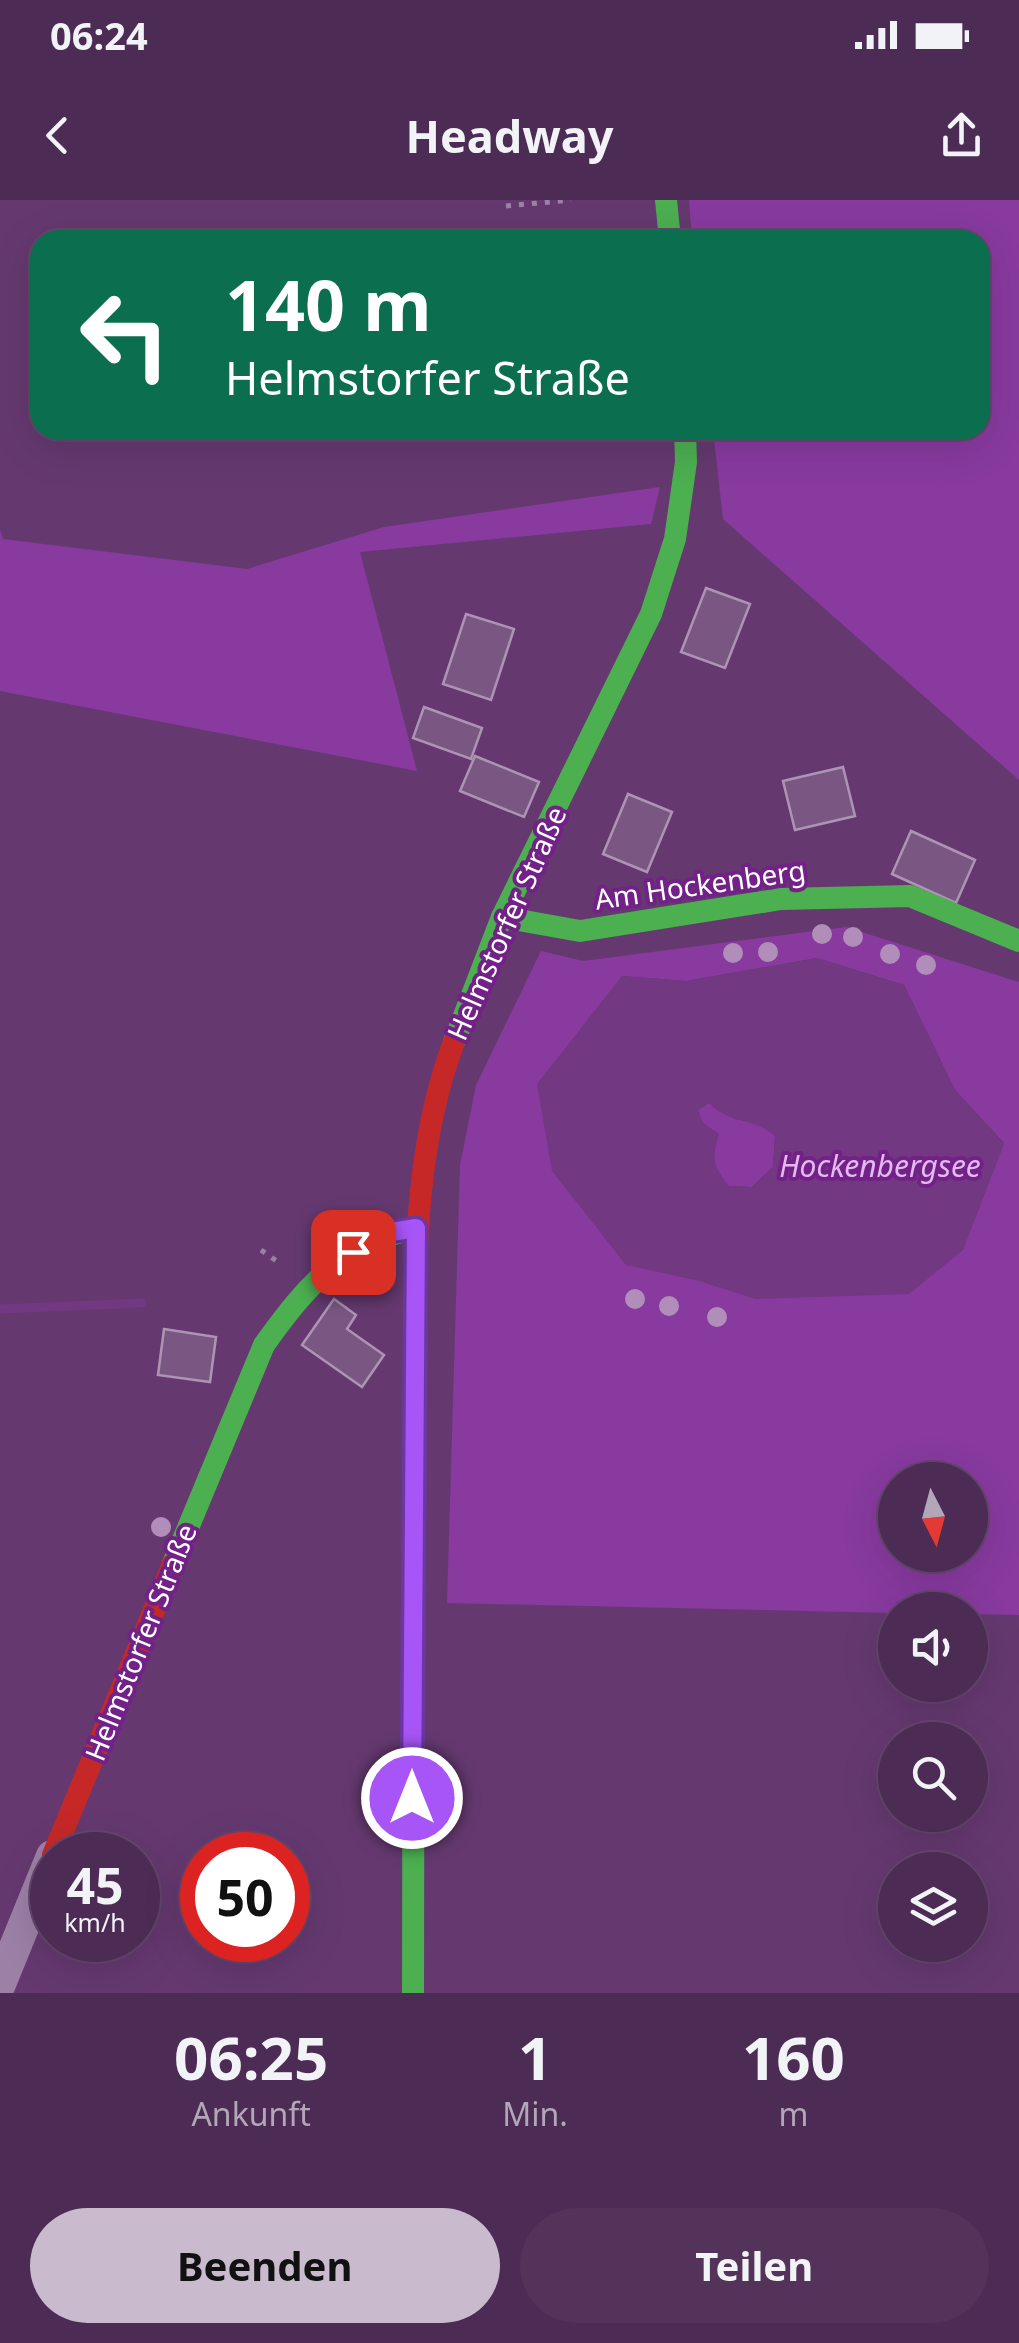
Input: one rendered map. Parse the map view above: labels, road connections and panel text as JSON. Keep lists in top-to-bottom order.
{
  "streets": {
    "main road": ["Am Hockenberg", "Helmstorfer Straße"]
  },
  "crossings": [
    ["Am Hockenberg", "Helmstorfer Straße"]
  ],
  "water": ["Hockenbergsee"],
  "north": "bottom",
  "page": {
    "status": "06:24",
    "header": "Headway",
    "turn": ["140 m", "Helmstorfer Straße"],
    "speed": "45 km/h",
    "limit": "50",
    "eta": [
      "06:25",
      "Ankunft",
      "1",
      "Min.",
      "160",
      "m"
    ],
    "buttons": ["Beenden", "Teilen"]
  }
}
